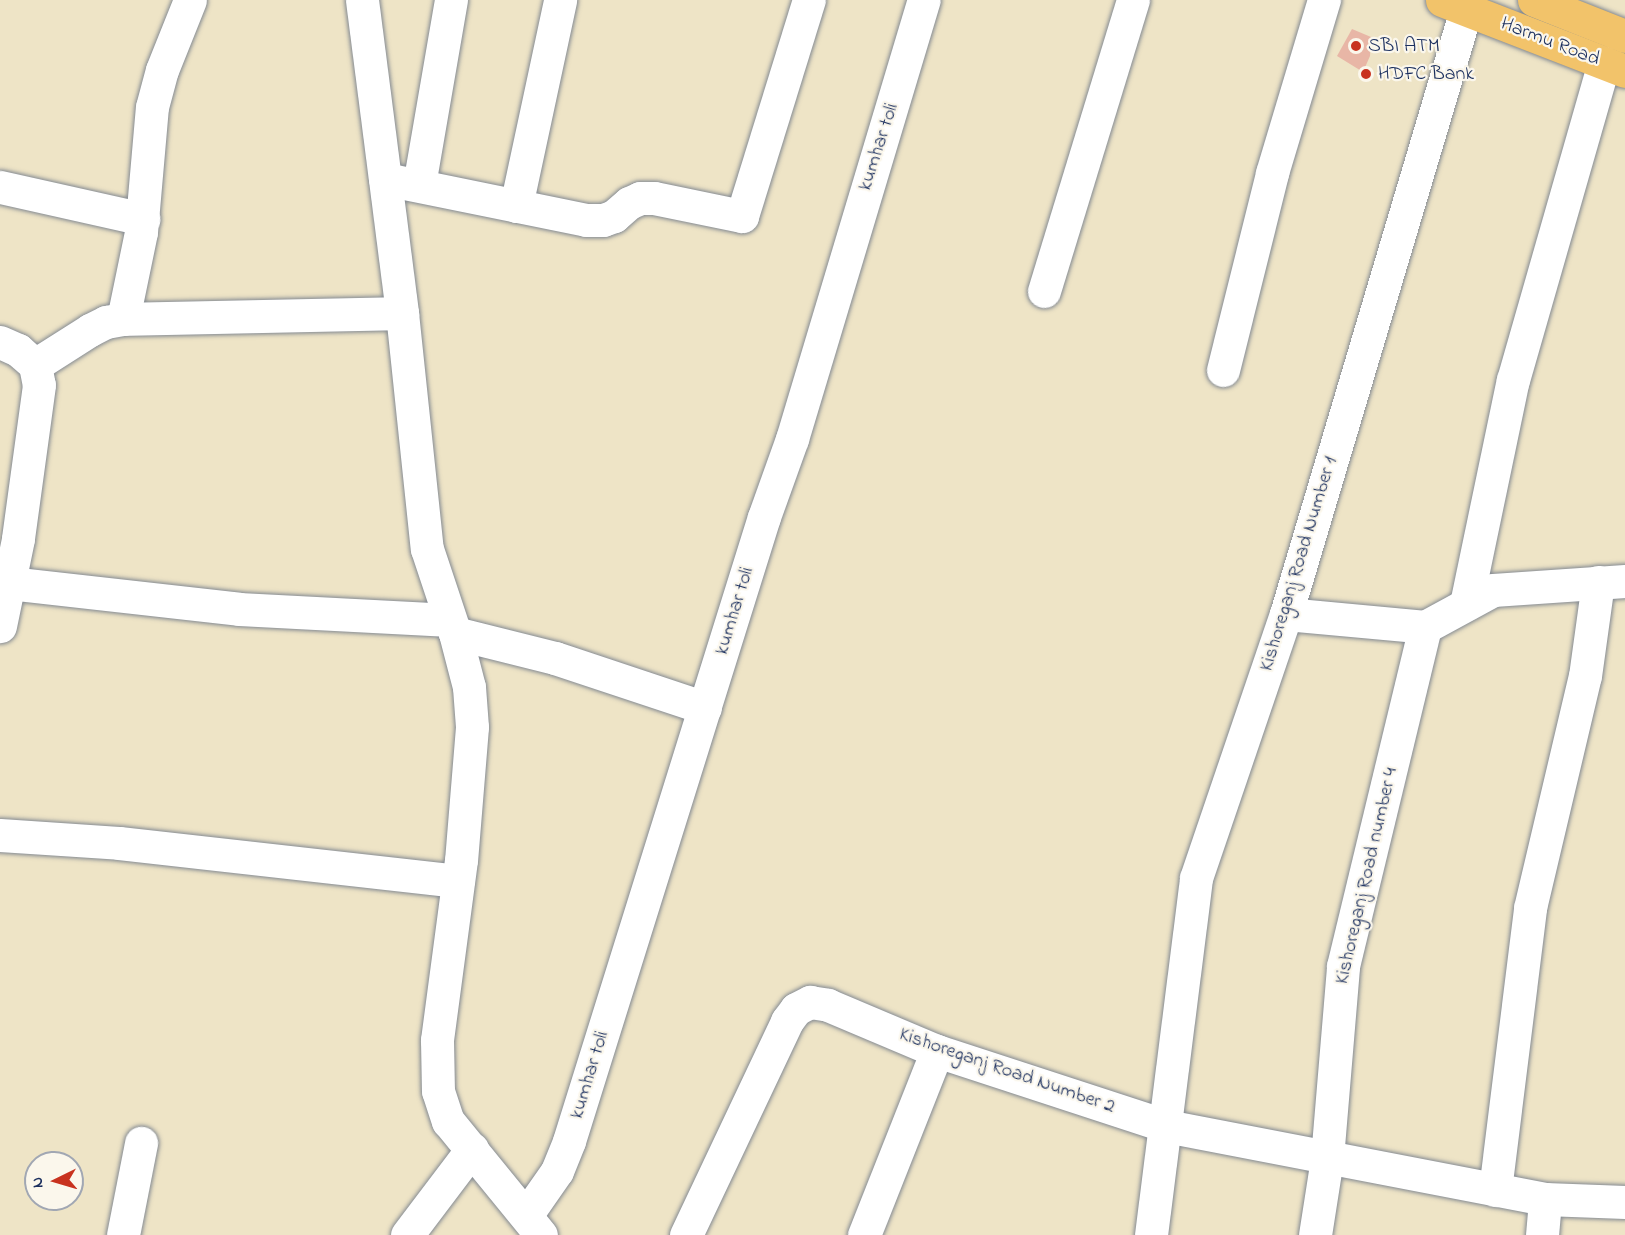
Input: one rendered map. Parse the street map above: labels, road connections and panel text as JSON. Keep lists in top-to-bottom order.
{
  "streets": {
    "main road": ["Harmu Road"],
    "street": [
      "kumhar toli",
      "Kishoreganj Road Number 1",
      "Kishoreganj Road number 4",
      "Kishoreganj Road Number 2"
    ]
  },
  "crossings": [
    ["Harmu Road", "Kishoreganj Road Number 1"],
    ["Kishoreganj Road Number 1", "Kishoreganj Road Number 2"],
    ["Kishoreganj Road number 4", "Kishoreganj Road Number 2"]
  ],
  "places": ["SBI ATM", "HDFC Bank"],
  "north": "left"
}
